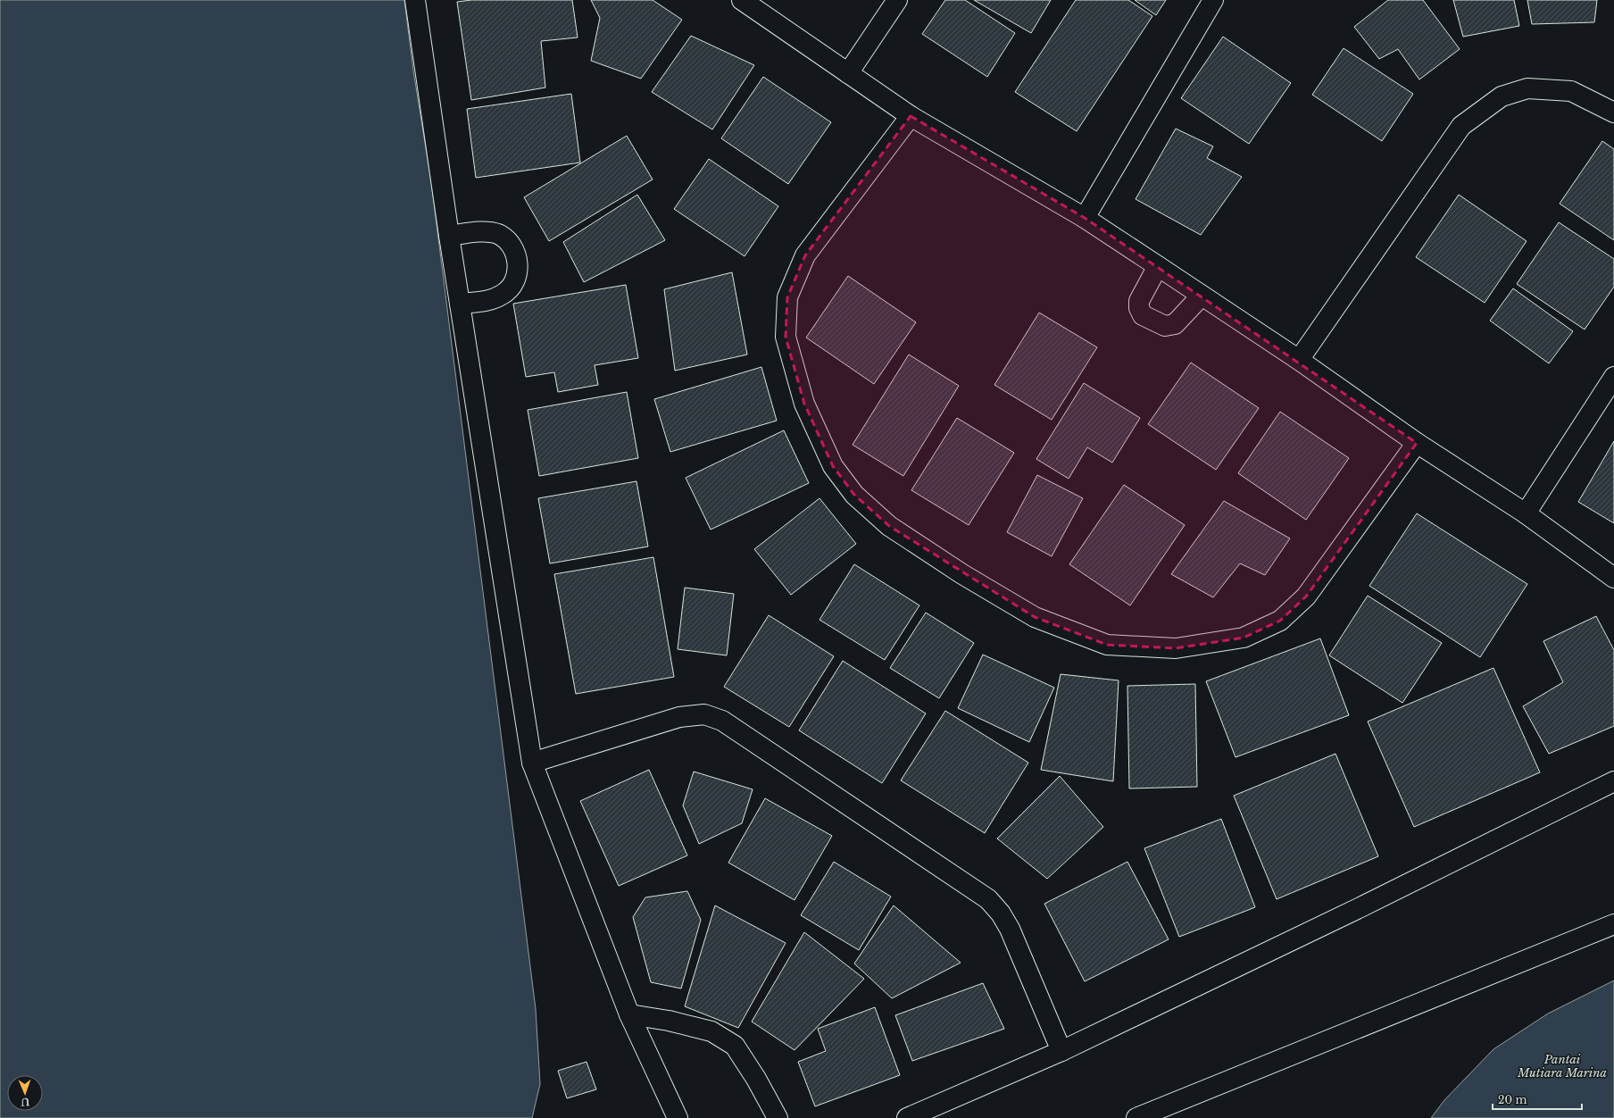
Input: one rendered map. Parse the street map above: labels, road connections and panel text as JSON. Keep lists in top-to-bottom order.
{
  "water": ["Pantai Mutiara Marina"],
  "scale_bar": "20 m",
  "north": "bottom"
}
